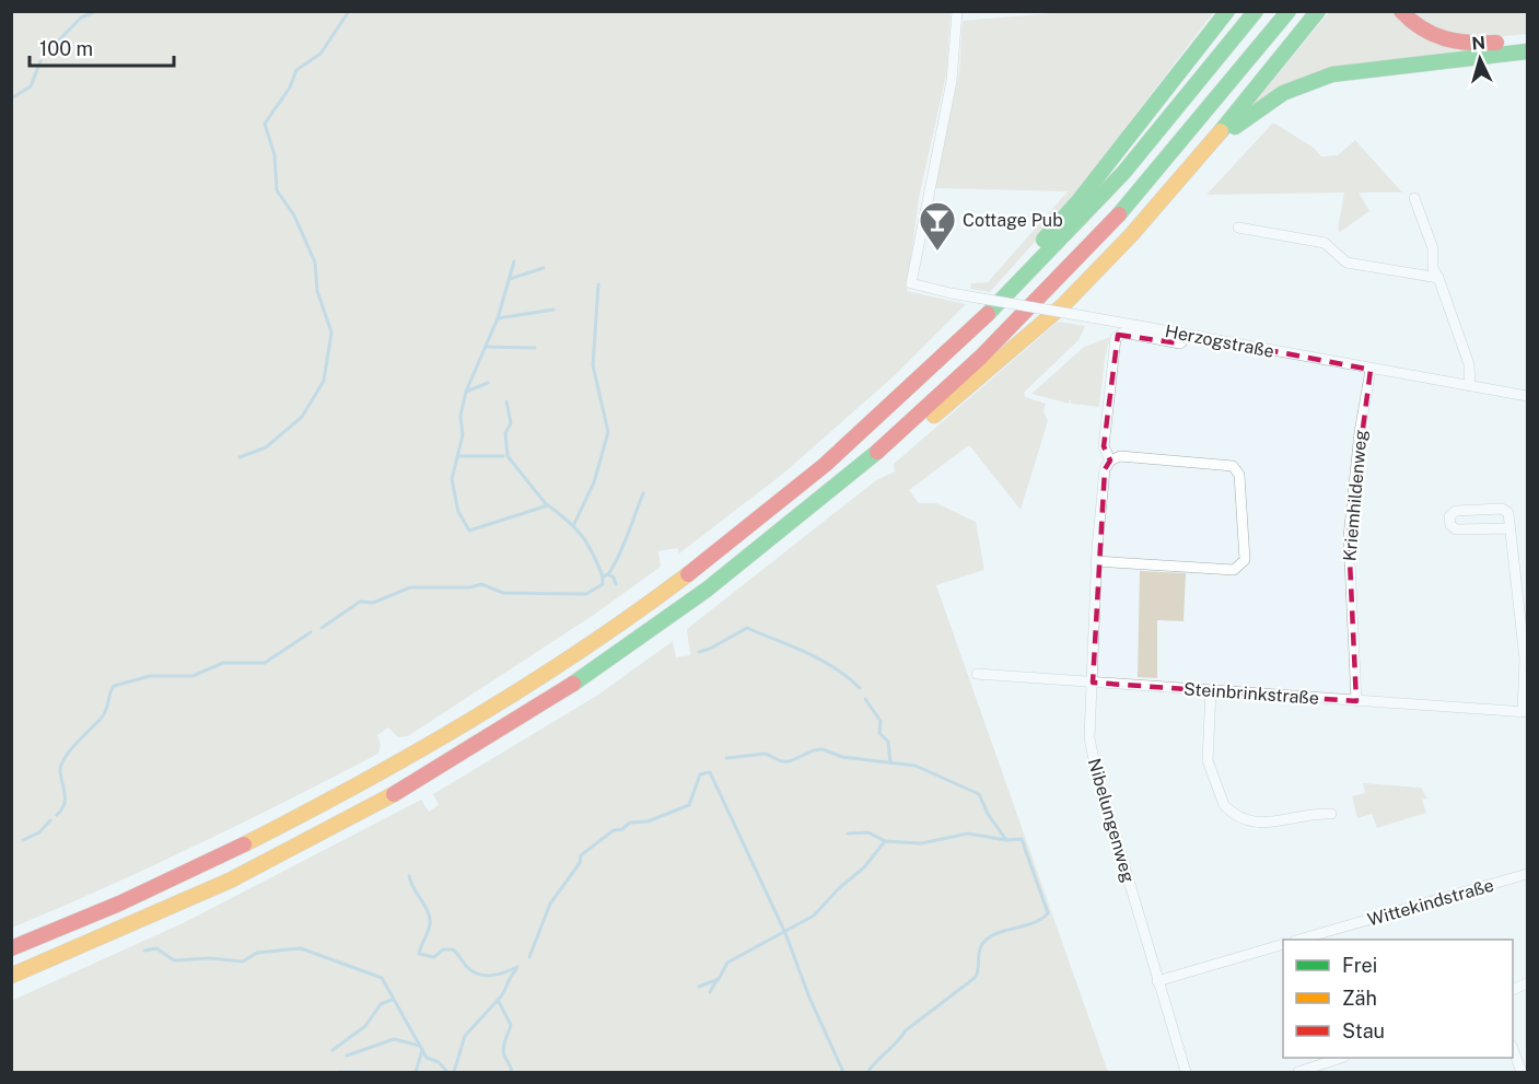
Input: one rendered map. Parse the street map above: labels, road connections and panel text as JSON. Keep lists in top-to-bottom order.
{
  "streets": {
    "street": [
      "Herzogstraße",
      "Kriemhildenweg",
      "Steinbrinkstraße",
      "Nibelungenweg",
      "Wittekindstraße"
    ]
  },
  "crossings": [
    ["Herzogstraße", "Kriemhildenweg"],
    ["Herzogstraße", "Nibelungenweg"],
    ["Kriemhildenweg", "Steinbrinkstraße"],
    ["Steinbrinkstraße", "Nibelungenweg"]
  ],
  "places": {
    "bar": ["Cottage Pub"]
  },
  "legend": ["Frei", "Zäh", "Stau"],
  "scale_bar": "100 m",
  "north": "top"
}
